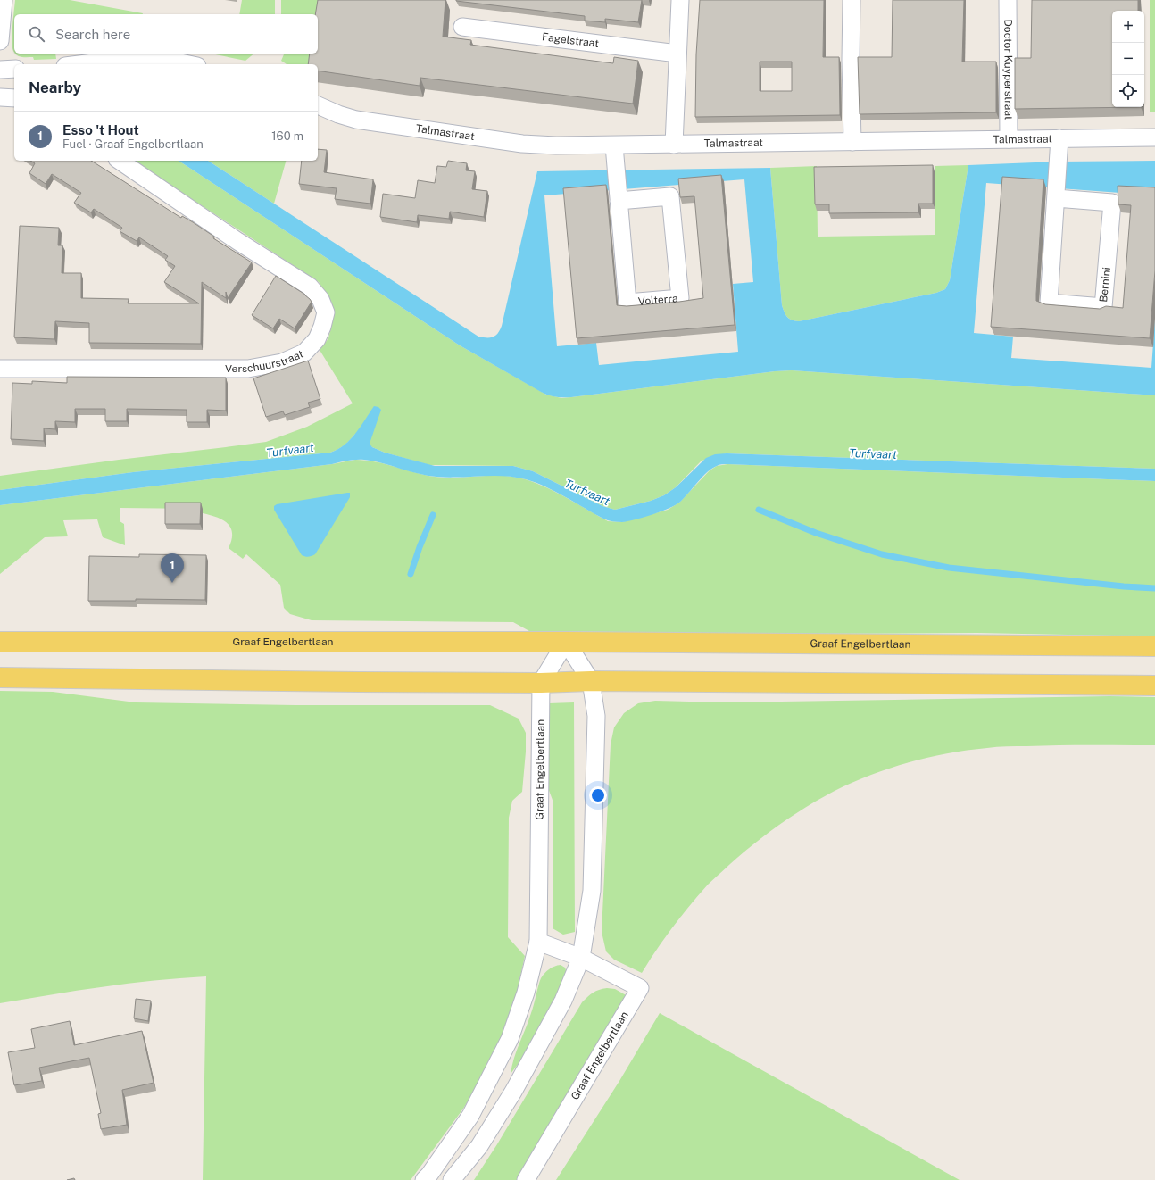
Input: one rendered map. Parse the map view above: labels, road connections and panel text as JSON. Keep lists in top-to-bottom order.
{
  "streets": {
    "main road": ["Graaf Engelbertlaan"],
    "street": [
      "Fagelstraat",
      "Doctor Kuyperstraat",
      "Talmastraat",
      "Bernini",
      "Volterra",
      "Verschuurstraat"
    ]
  },
  "crossings": [
    ["Doctor Kuyperstraat", "Talmastraat"],
    ["Talmastraat", "Bernini"],
    ["Talmastraat", "Volterra"]
  ],
  "water": ["Turfvaart"],
  "page": {
    "map_buttons": ["+", "−"],
    "search": "Search here",
    "heading": "Nearby",
    "list": [
      {
        "mark": "1",
        "name": "Esso 't Hout",
        "note": "Fuel · Graaf Engelbertlaan",
        "value": "160 m"
      }
    ],
    "pins": "1"
  }
}
